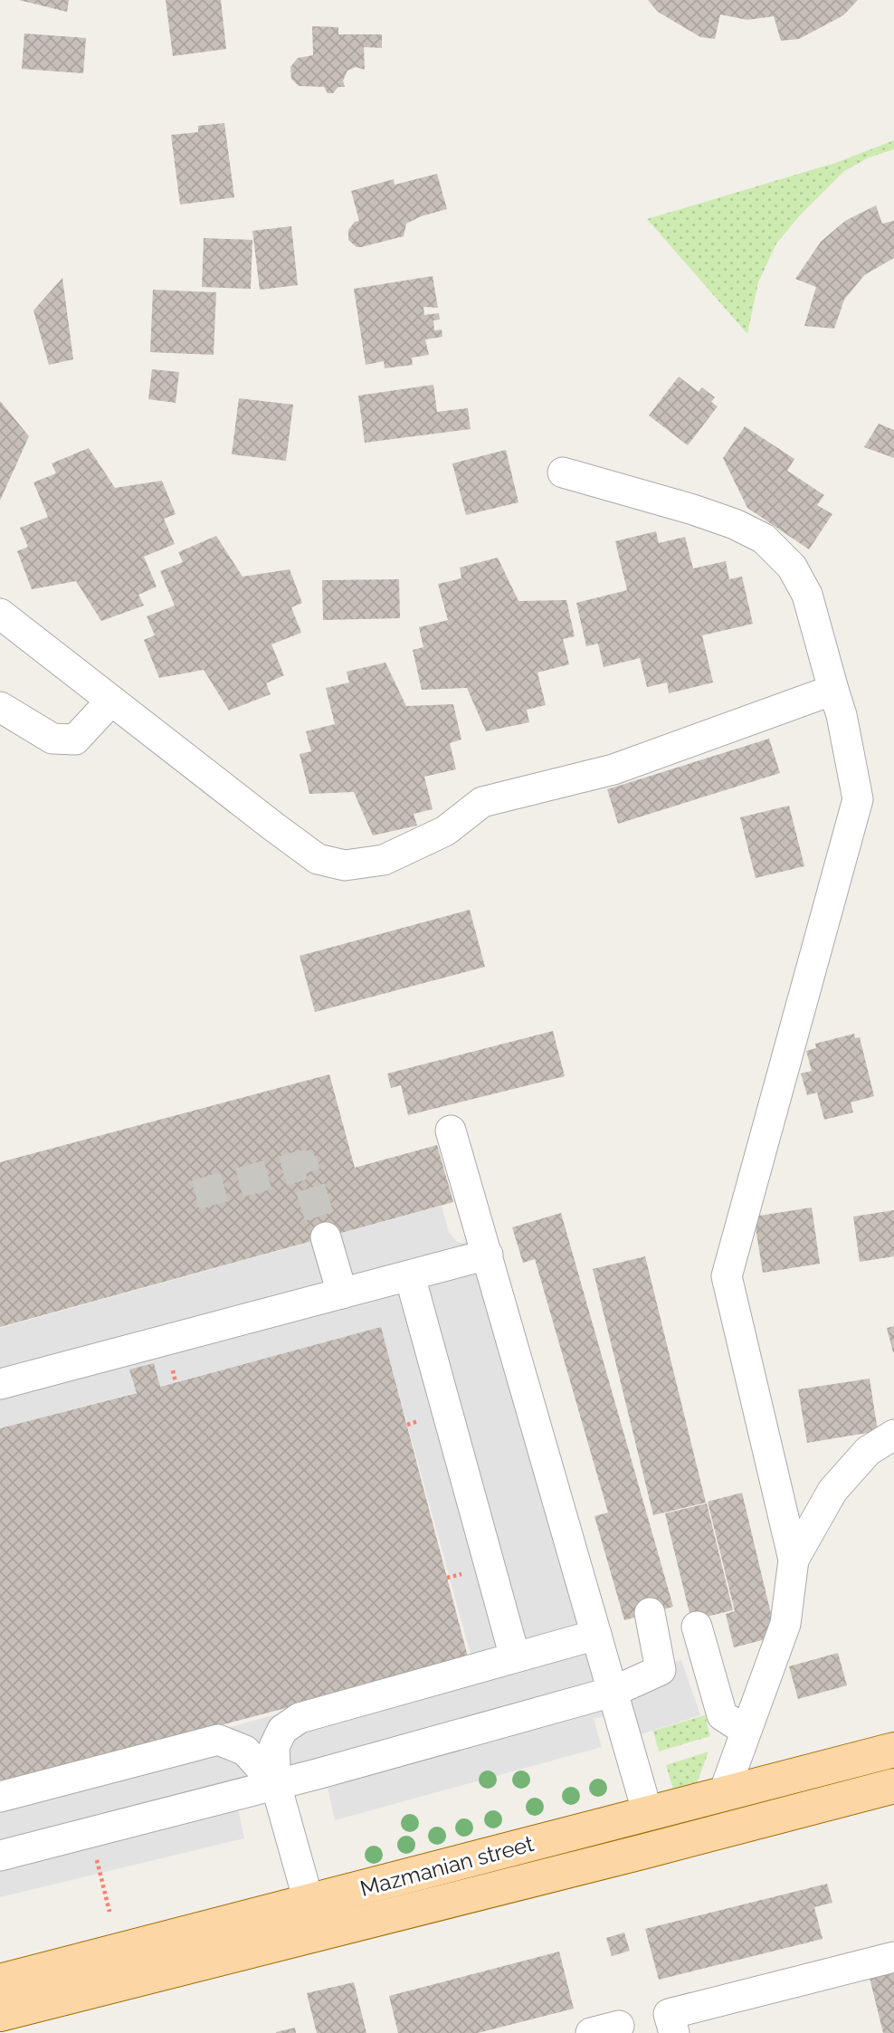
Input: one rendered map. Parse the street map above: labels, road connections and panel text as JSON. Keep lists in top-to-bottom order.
{
  "streets": {
    "main road": ["Mazmanian street"]
  }
}
